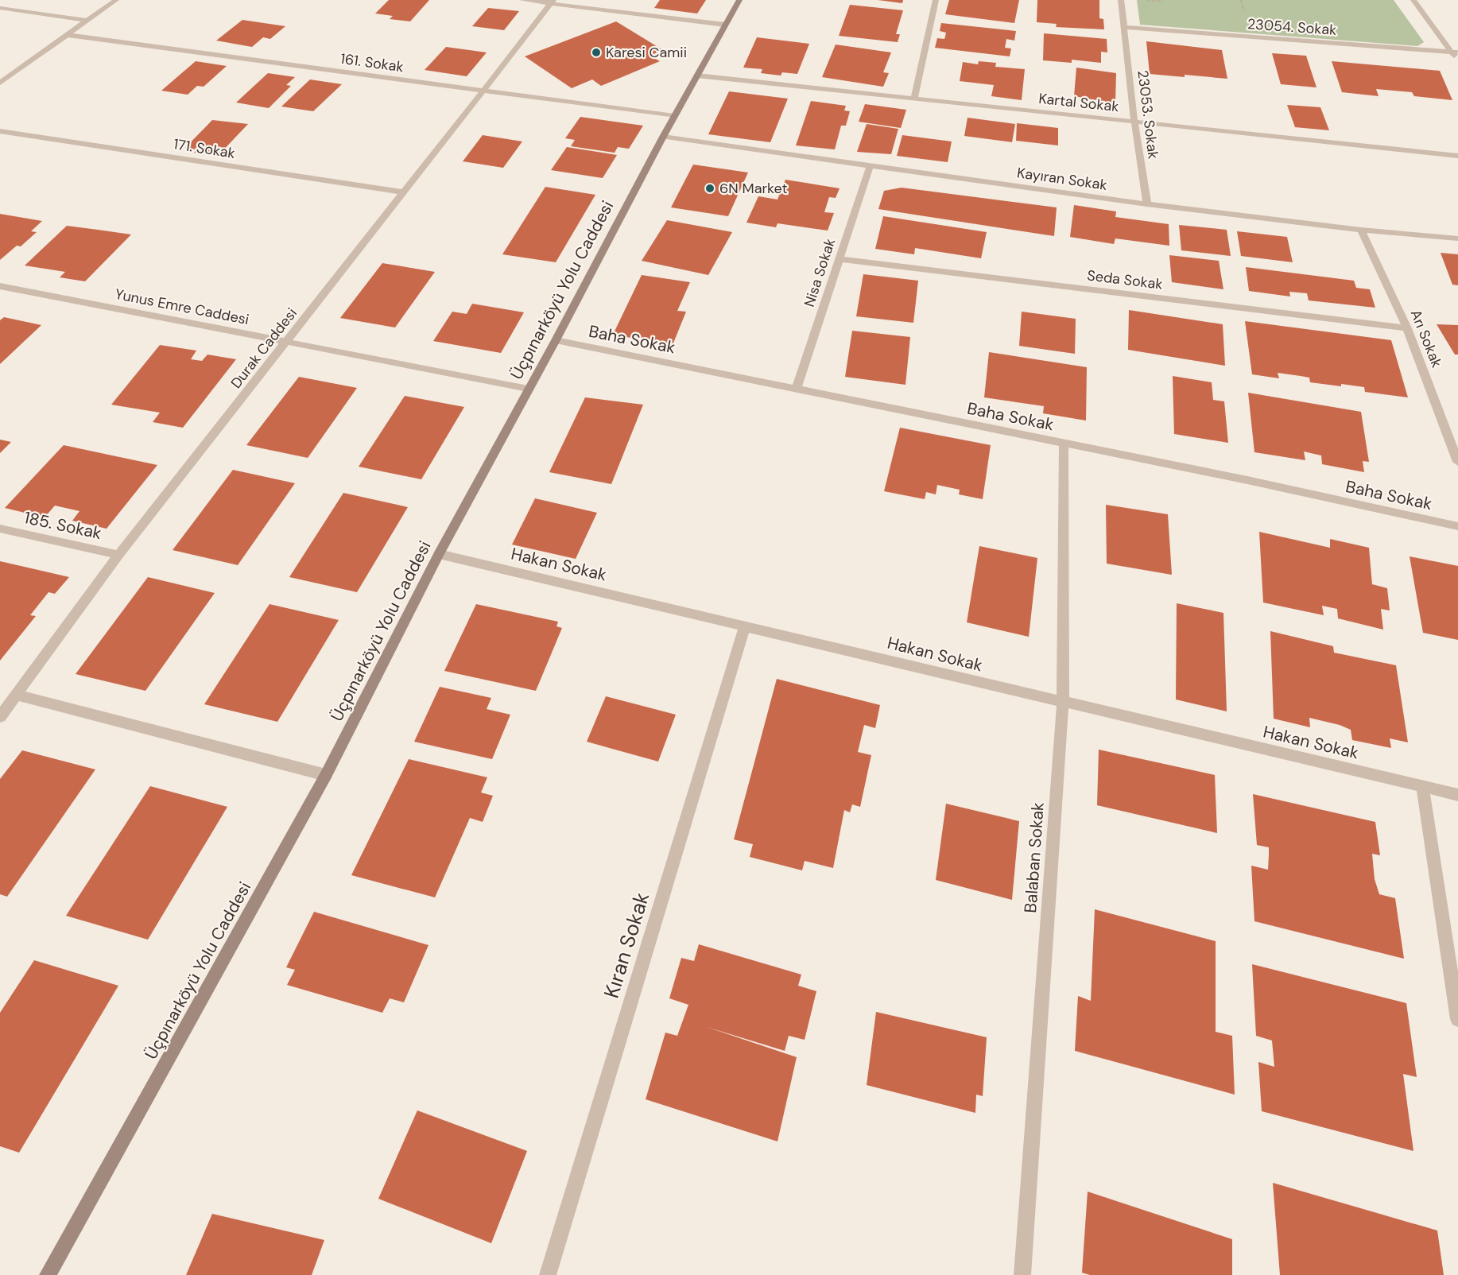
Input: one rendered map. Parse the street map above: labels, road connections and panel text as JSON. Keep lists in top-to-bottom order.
{
  "streets": {
    "main road": ["Üçpınarköyü Yolu Caddesi"],
    "street": [
      "23054. Sokak",
      "161. Sokak",
      "Kartal Sokak",
      "23053. Sokak",
      "171. Sokak",
      "Kayıran Sokak",
      "Nisa Sokak",
      "Seda Sokak",
      "Yunus Emre Caddesi",
      "Arı Sokak",
      "Baha Sokak",
      "Durak Caddesi",
      "185. Sokak",
      "Hakan Sokak",
      "Balaban Sokak",
      "Kıran Sokak"
    ]
  },
  "crossings": [
    ["23054. Sokak", "23053. Sokak"],
    ["161. Sokak", "Üçpınarköyü Yolu Caddesi"],
    ["161. Sokak", "Durak Caddesi"],
    ["Kartal Sokak", "23053. Sokak"],
    ["Kartal Sokak", "Üçpınarköyü Yolu Caddesi"],
    ["23053. Sokak", "Kayıran Sokak"],
    ["171. Sokak", "Durak Caddesi"],
    ["Kayıran Sokak", "Nisa Sokak"],
    ["Kayıran Sokak", "Üçpınarköyü Yolu Caddesi"],
    ["Kayıran Sokak", "Arı Sokak"],
    ["Nisa Sokak", "Seda Sokak"],
    ["Nisa Sokak", "Baha Sokak"],
    ["Seda Sokak", "Arı Sokak"],
    ["Üçpınarköyü Yolu Caddesi", "Yunus Emre Caddesi"],
    ["Üçpınarköyü Yolu Caddesi", "Baha Sokak"],
    ["Üçpınarköyü Yolu Caddesi", "Hakan Sokak"],
    ["Yunus Emre Caddesi", "Durak Caddesi"],
    ["Baha Sokak", "Balaban Sokak"],
    ["Durak Caddesi", "185. Sokak"],
    ["Hakan Sokak", "Balaban Sokak"],
    ["Hakan Sokak", "Kıran Sokak"]
  ],
  "places": ["Karesi Camii", "6N Market"]
}
